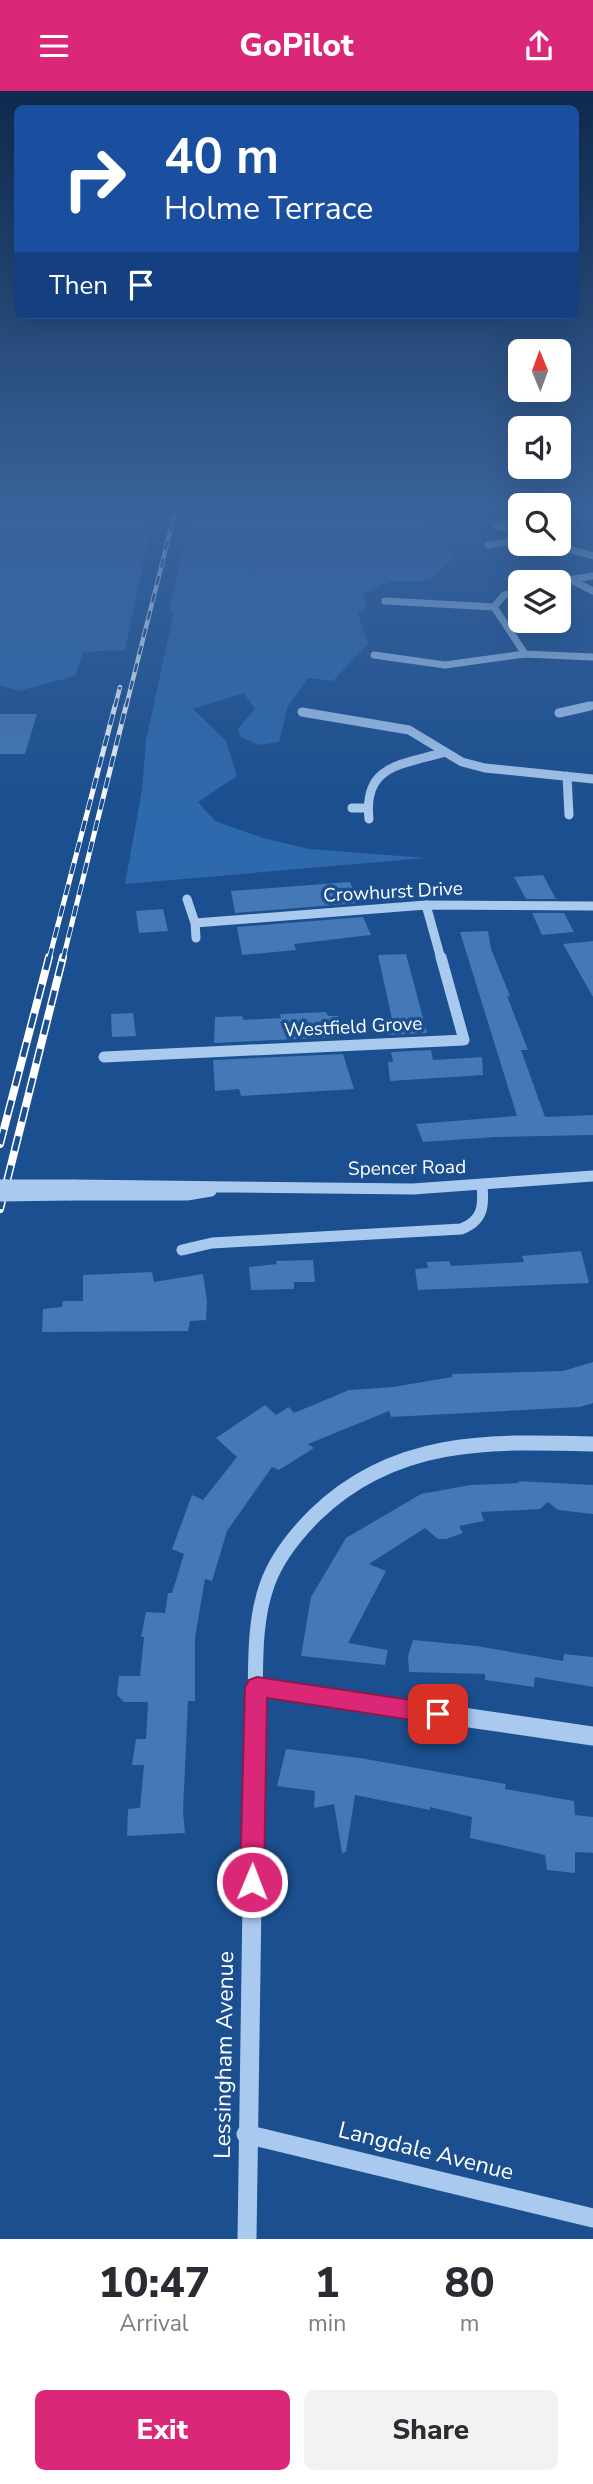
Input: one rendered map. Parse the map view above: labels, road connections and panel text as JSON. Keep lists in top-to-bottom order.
{
  "streets": {
    "street": [
      "Crowhurst Drive",
      "Westfield Grove",
      "Spencer Road",
      "Lessingham Avenue",
      "Langdale Avenue"
    ]
  },
  "crossings": [
    ["Crowhurst Drive", "Westfield Grove"],
    ["Lessingham Avenue", "Langdale Avenue"]
  ],
  "north": "top",
  "page": {
    "header": "GoPilot",
    "turn": ["40 m", "Holme Terrace"],
    "then": "Then",
    "eta": [
      "10:47",
      "Arrival",
      "1",
      "min",
      "80",
      "m"
    ],
    "buttons": ["Exit", "Share"]
  }
}
